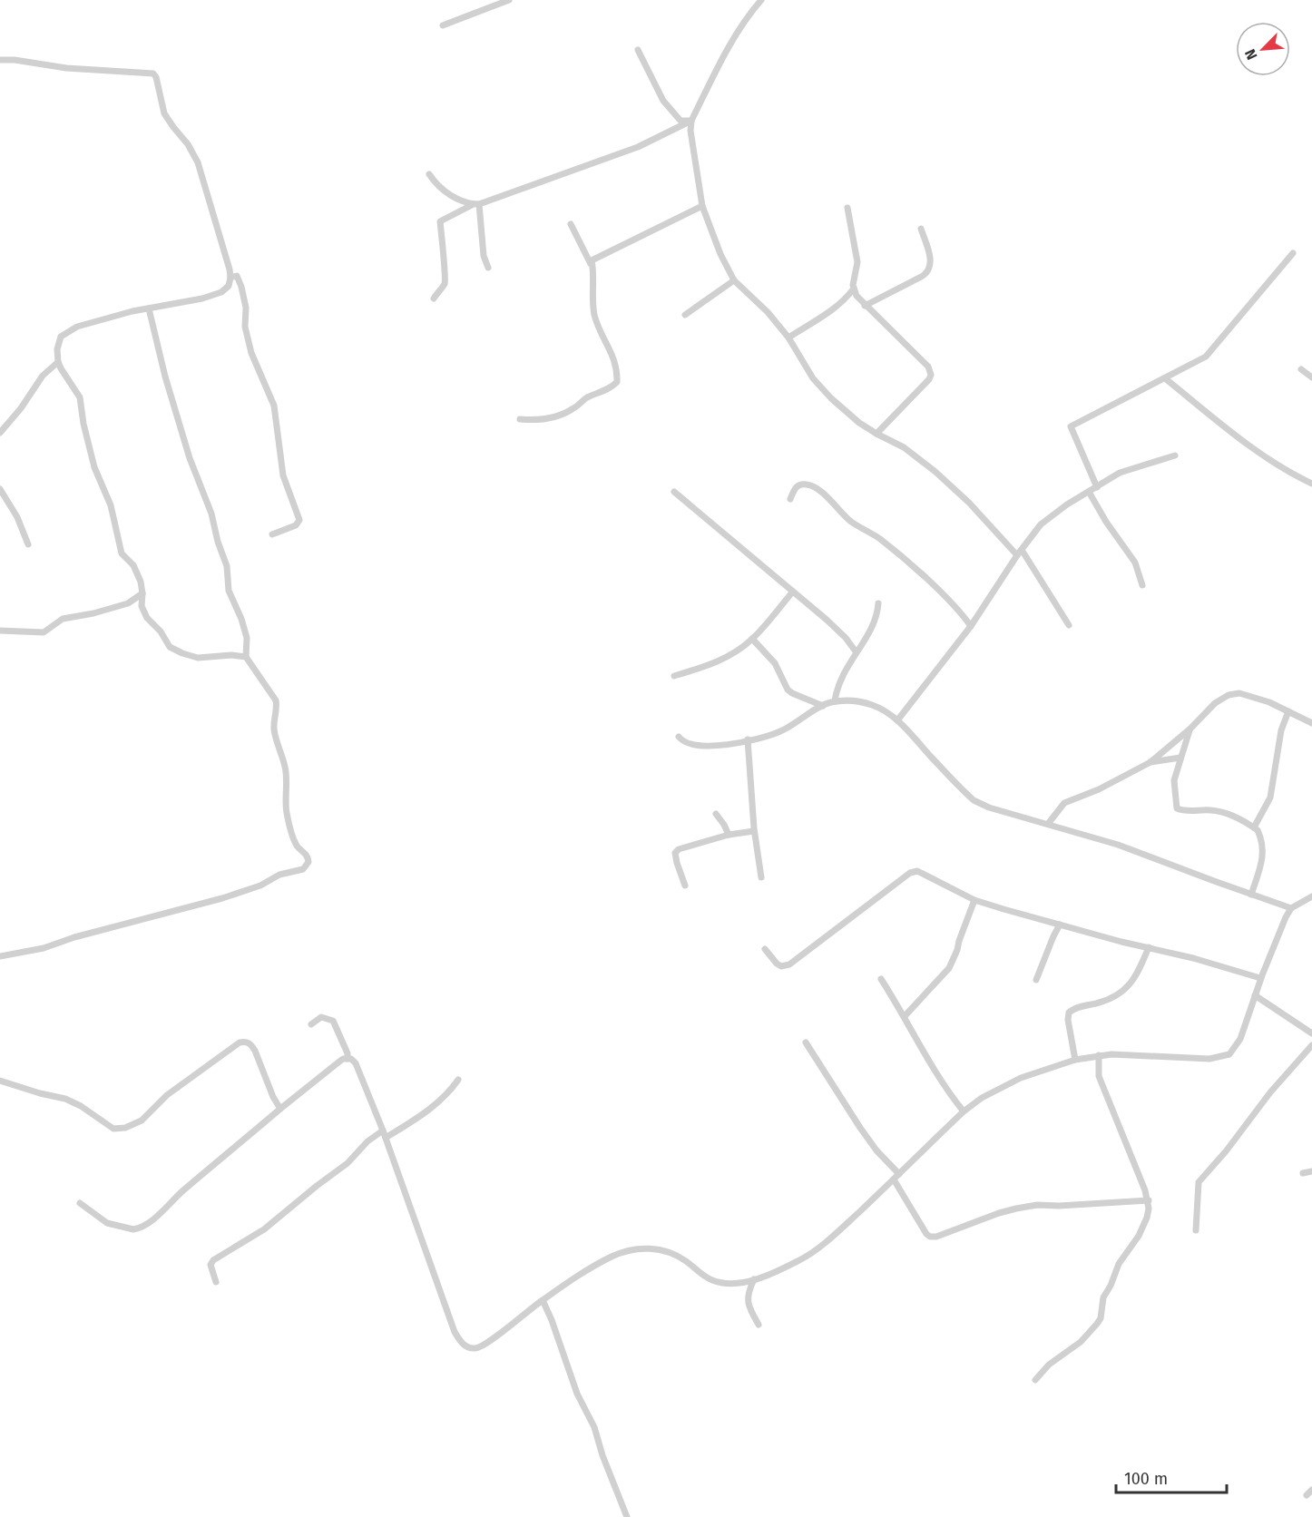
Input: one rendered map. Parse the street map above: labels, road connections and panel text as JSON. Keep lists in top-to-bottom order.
{
  "scale_bar": "100 m",
  "north": "bottom left"
}
